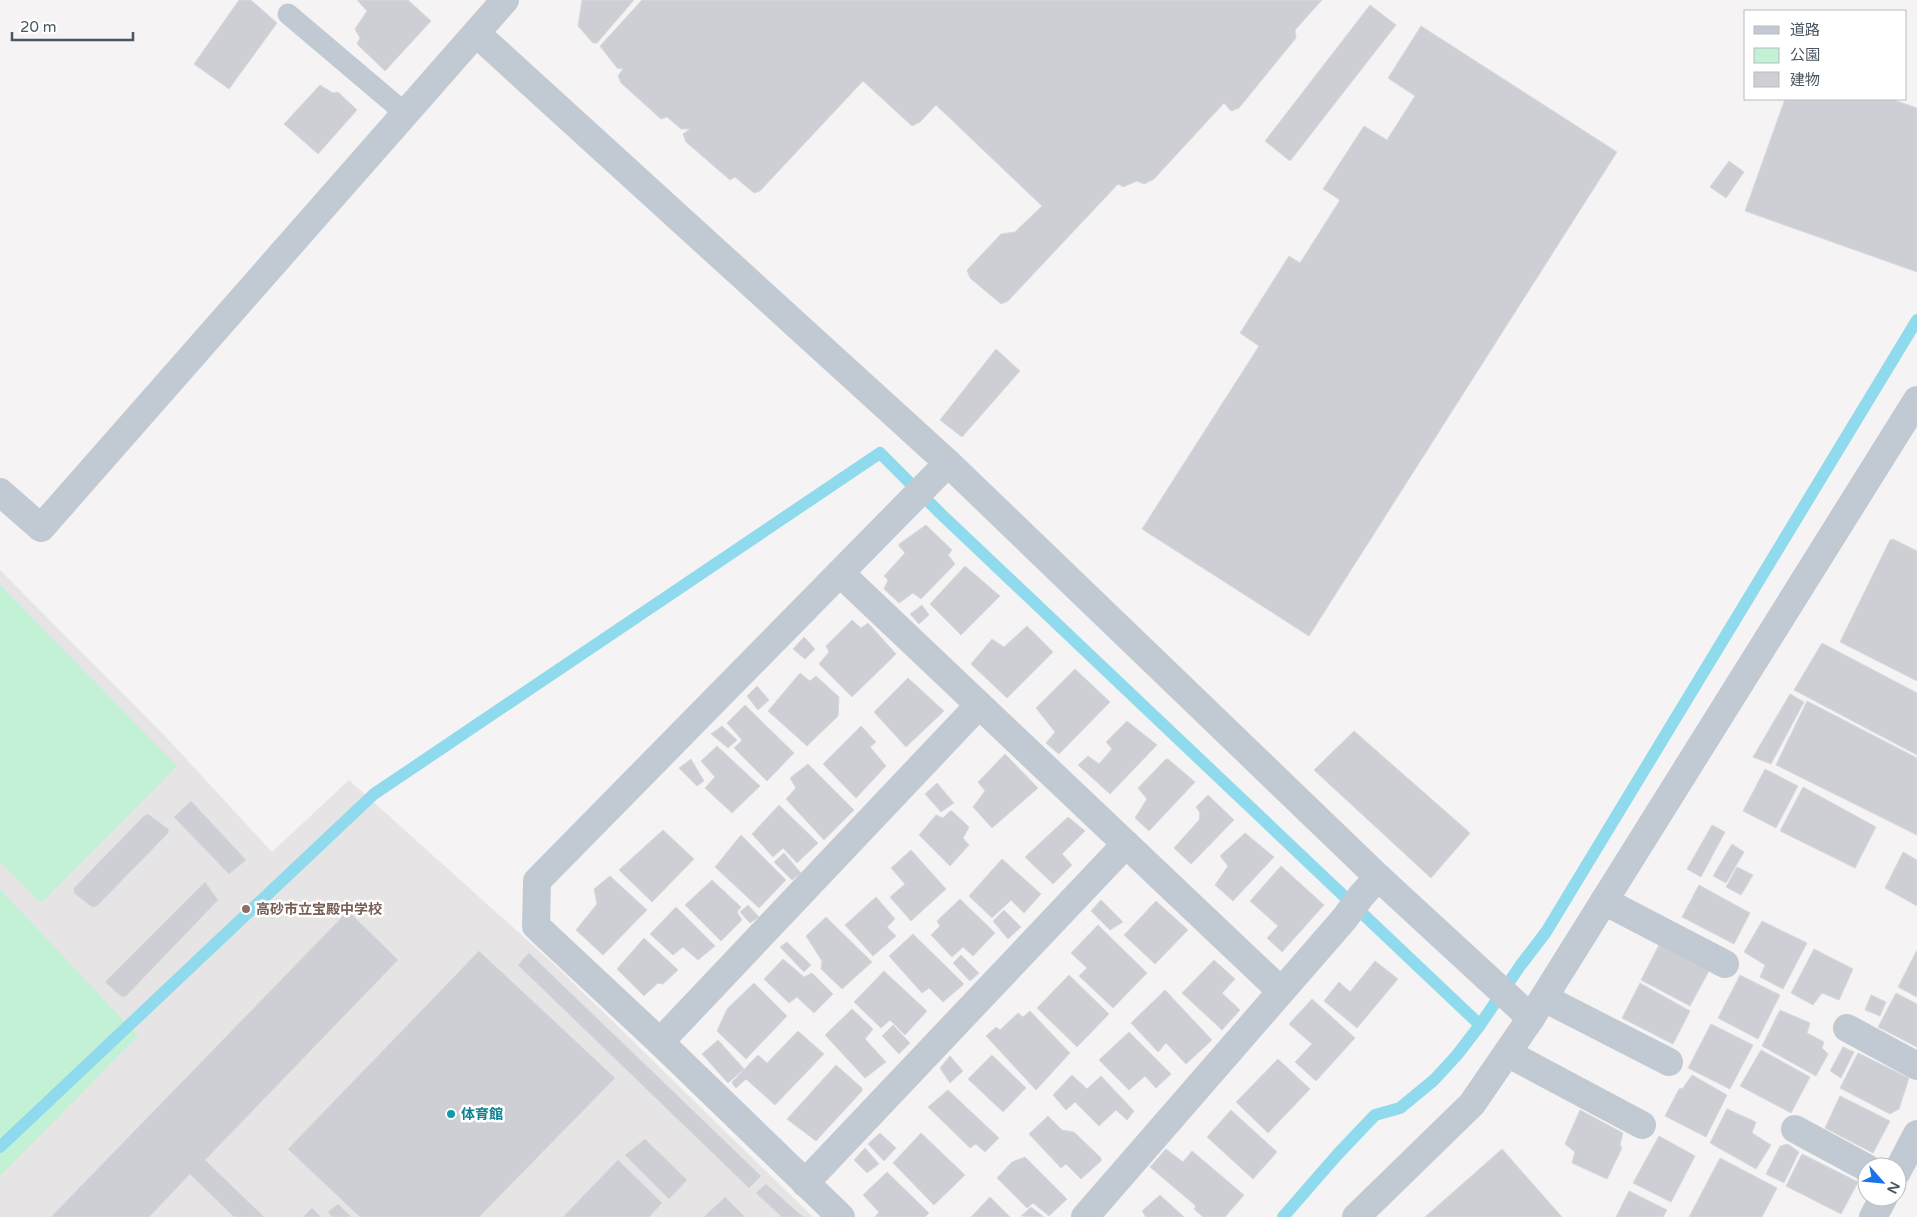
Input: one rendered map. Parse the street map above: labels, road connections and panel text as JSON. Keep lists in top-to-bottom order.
{
  "places": ["高砂市立宝殿中学校", "体育館"],
  "legend": ["道路", "公園", "建物"],
  "scale_bar": "20 m",
  "north": "bottom right"
}
